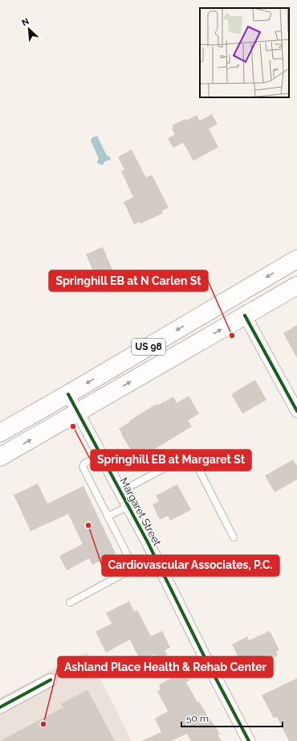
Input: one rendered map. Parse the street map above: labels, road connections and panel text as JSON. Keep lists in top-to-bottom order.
{
  "streets": {
    "main road": ["US 98"],
    "street": ["Margaret Street"]
  },
  "crossings": [
    ["US 98", "Margaret Street"]
  ],
  "places": [
    "Springhill EB at N Carlen St",
    "Springhill EB at Margaret St",
    "Cardiovascular Associates, P.C.",
    "Ashland Place Health & Rehab Center"
  ],
  "scale_bar": "50 m",
  "north": "top left"
}
